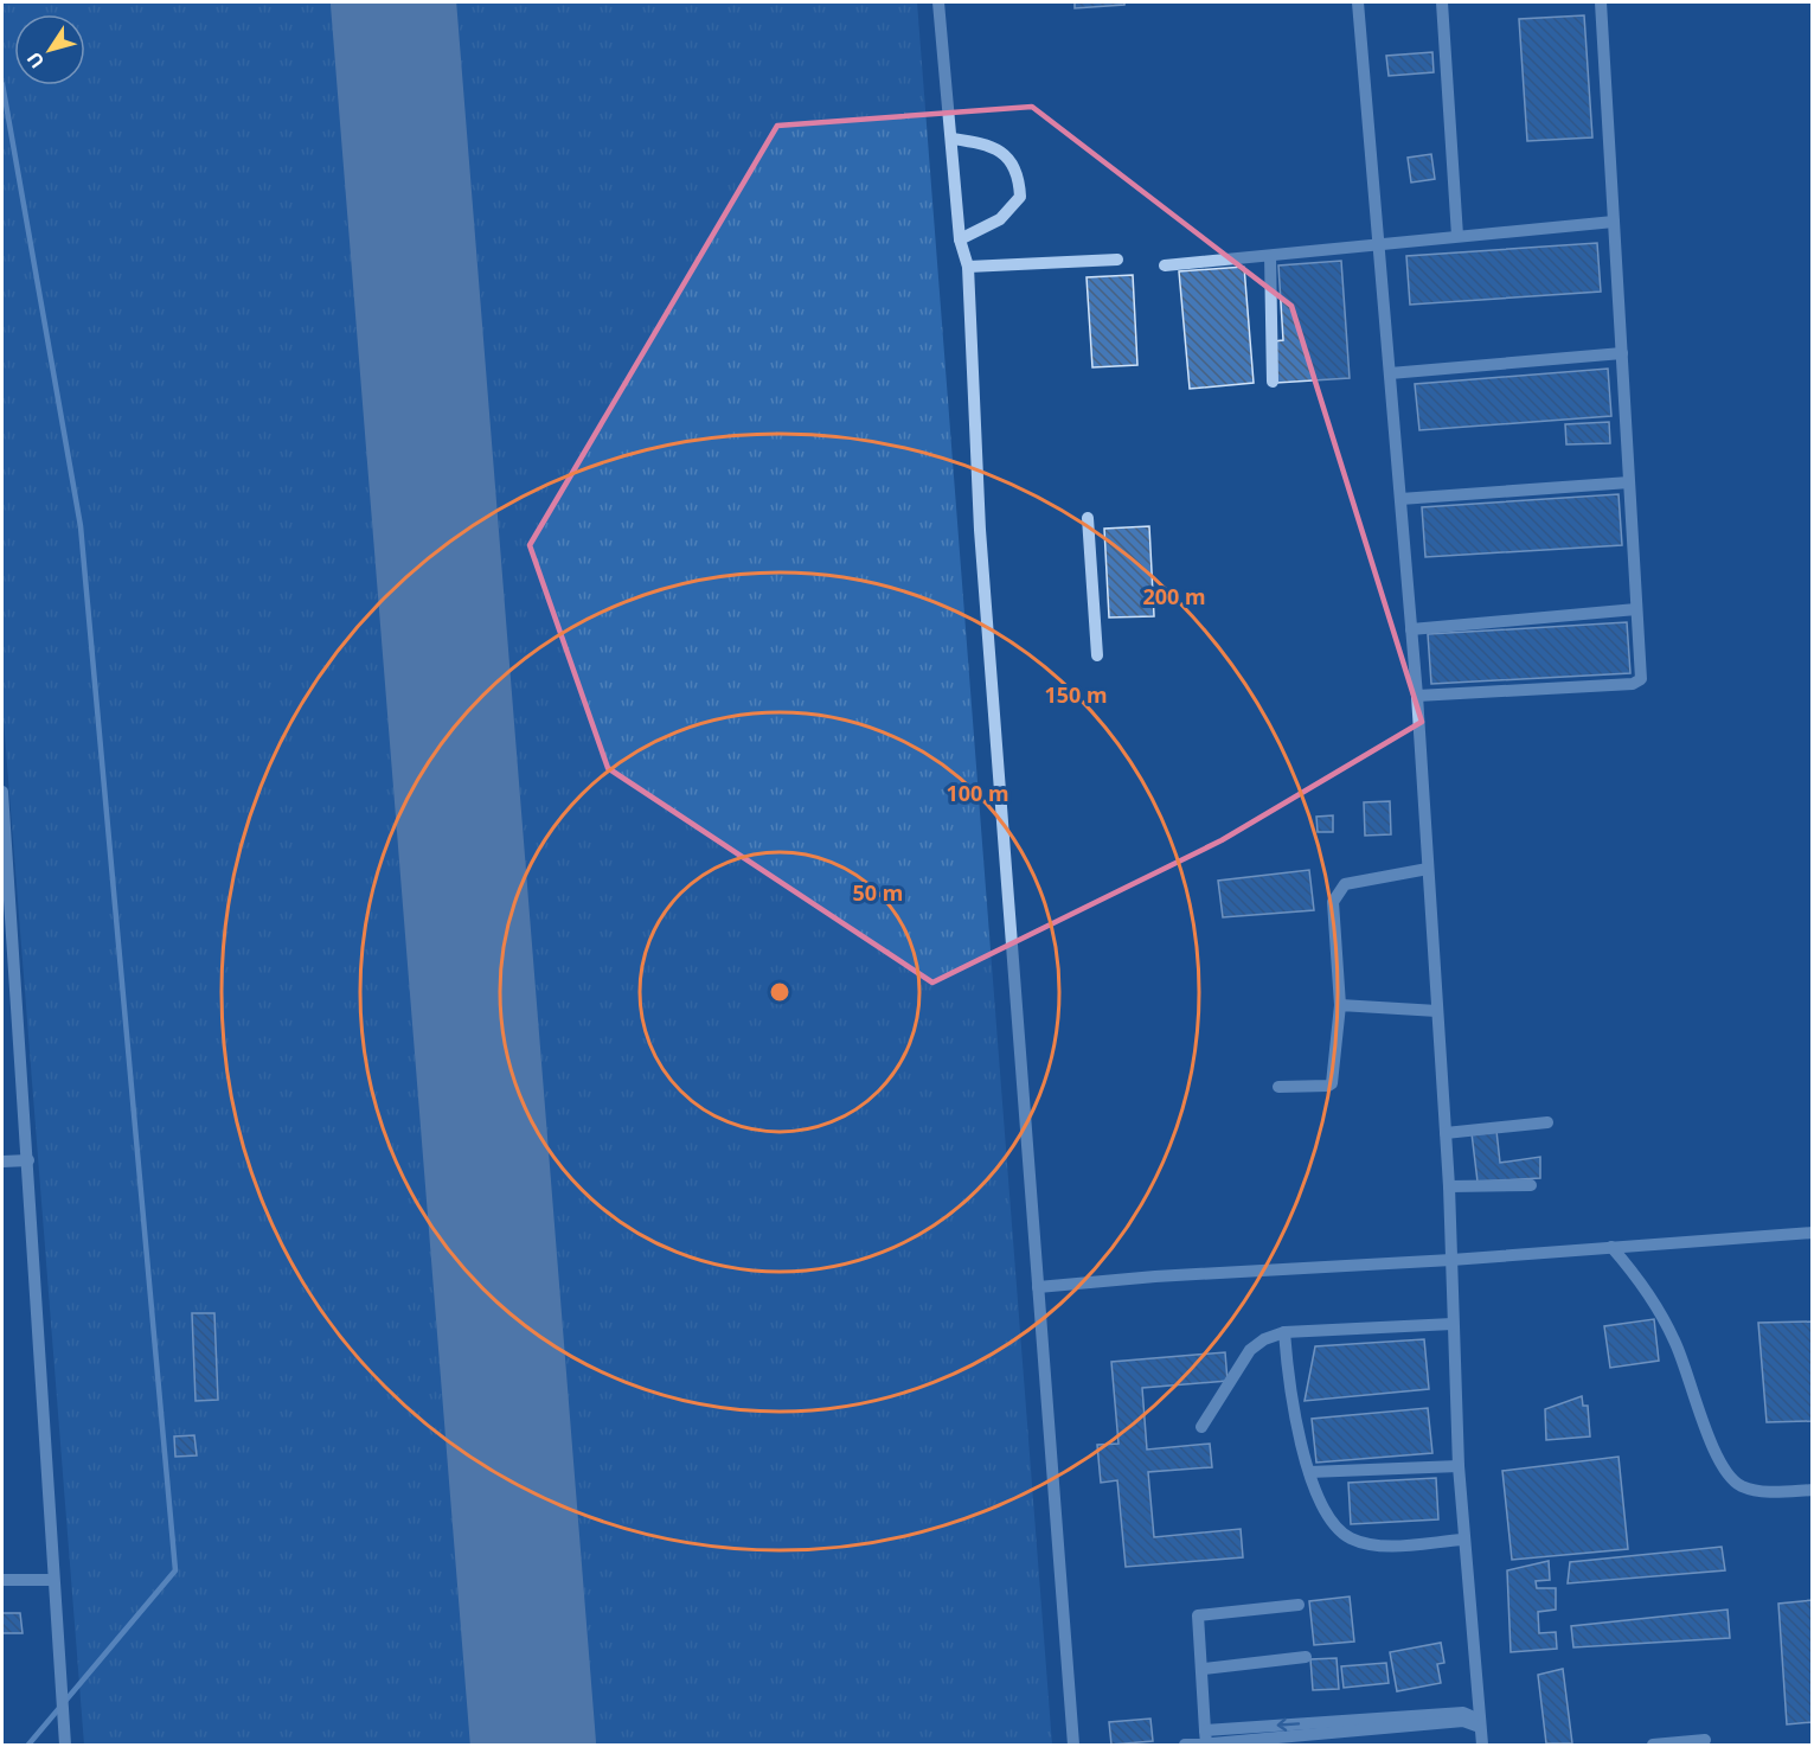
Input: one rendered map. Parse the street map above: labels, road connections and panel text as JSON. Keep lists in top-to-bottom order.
{
  "north": "bottom left",
  "rings": [
    "200 m",
    "150 m",
    "100 m",
    "50 m"
  ]
}
